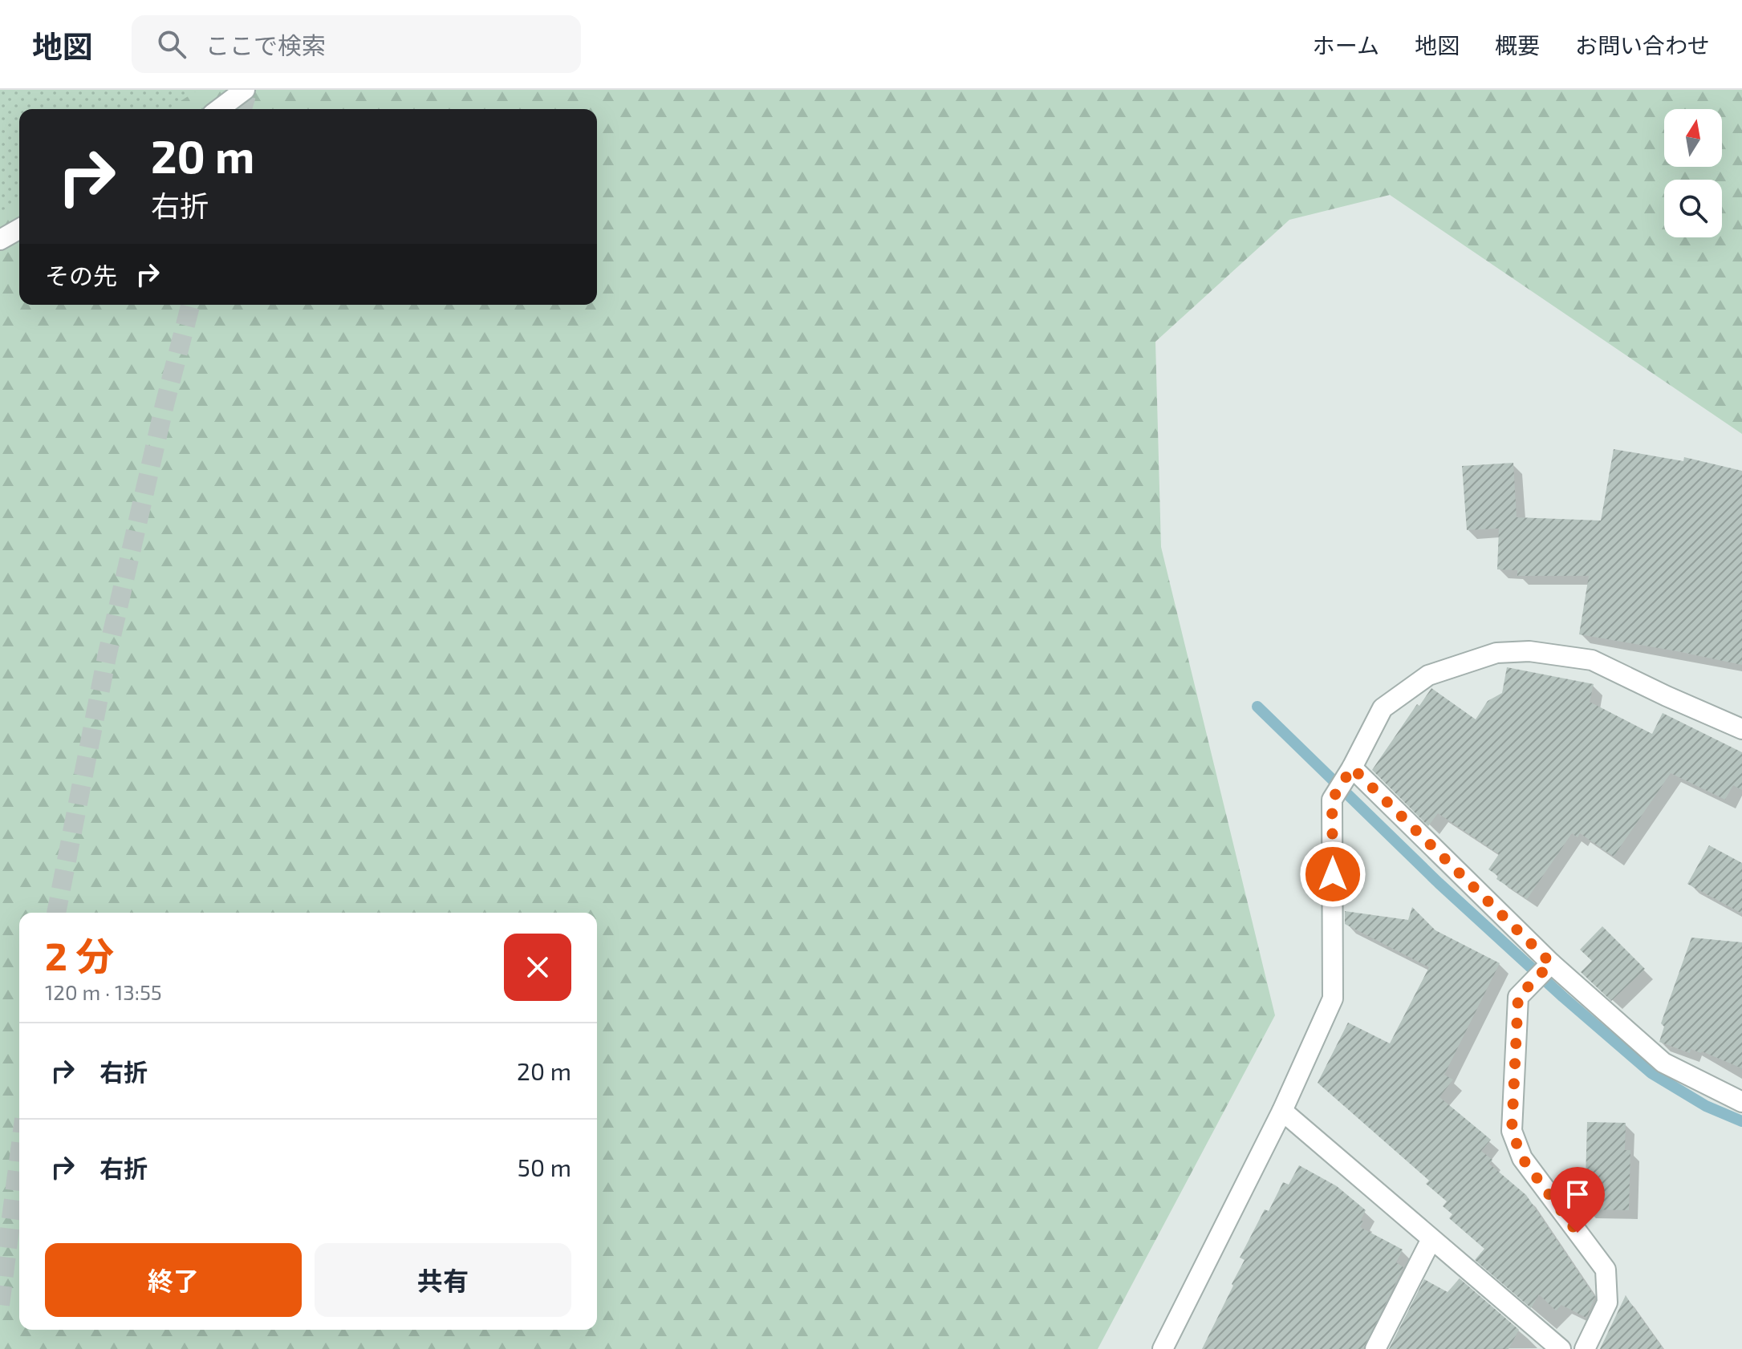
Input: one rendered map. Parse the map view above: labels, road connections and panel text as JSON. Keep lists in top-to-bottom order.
{
  "north": "top",
  "page": {
    "header": "地図",
    "search": "ここで検索",
    "nav": [
      "ホーム",
      "地図",
      "概要",
      "お問い合わせ"
    ],
    "turn": ["20 m", "右折"],
    "then": "その先",
    "heading": ["2 分", "120 m · 13:55"],
    "list": [
      {
        "name": "右折",
        "value": "20 m"
      },
      {
        "name": "右折",
        "value": "50 m"
      }
    ],
    "buttons": ["終了", "共有"]
  }
}
